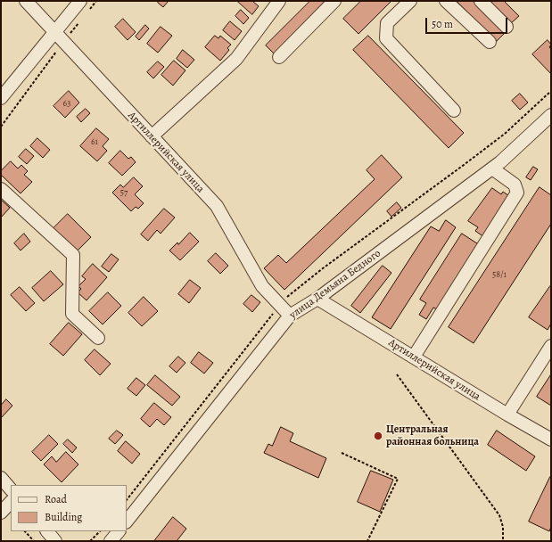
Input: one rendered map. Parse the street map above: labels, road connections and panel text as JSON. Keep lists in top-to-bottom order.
{
  "streets": {
    "street": ["Артиллерийская улица", "улица Демьяна Бедного"]
  },
  "crossings": [
    ["Артиллерийская улица", "улица Демьяна Бедного"]
  ],
  "places": ["Центральная районная больница"],
  "house_numbers": [
    "63",
    "61",
    "57",
    "58/1"
  ],
  "legend": ["Road", "Building"],
  "scale_bar": "50 m"
}
